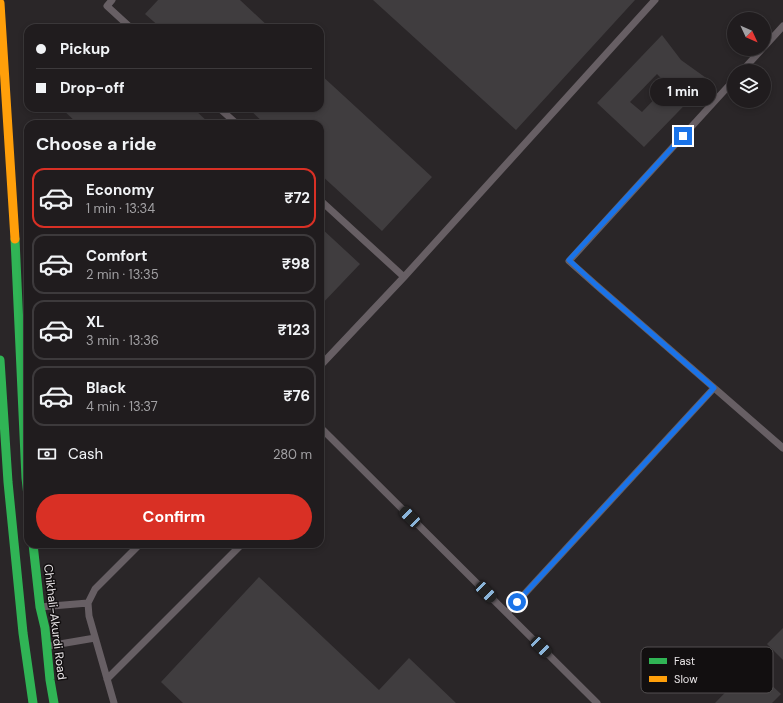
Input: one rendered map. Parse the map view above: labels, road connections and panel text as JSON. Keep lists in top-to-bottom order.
{
  "streets": {
    "main road": ["Chikhali-Akurdi Road"]
  },
  "legend": ["Fast", "Slow"],
  "north": "bottom right",
  "page": {
    "banner": ["Pickup", "Drop-off"],
    "bubble": "1 min",
    "heading": "Choose a ride",
    "list": [
      {
        "name": "Economy",
        "note": "1 min · 13:34",
        "value": "₹72"
      },
      {
        "name": "Comfort",
        "note": "2 min · 13:35",
        "value": "₹98"
      },
      {
        "name": "XL",
        "note": "3 min · 13:36",
        "value": "₹123"
      },
      {
        "name": "Black",
        "note": "4 min · 13:37",
        "value": "₹76"
      }
    ],
    "pay": ["Cash", "280 m"],
    "buttons": "Confirm"
  }
}
